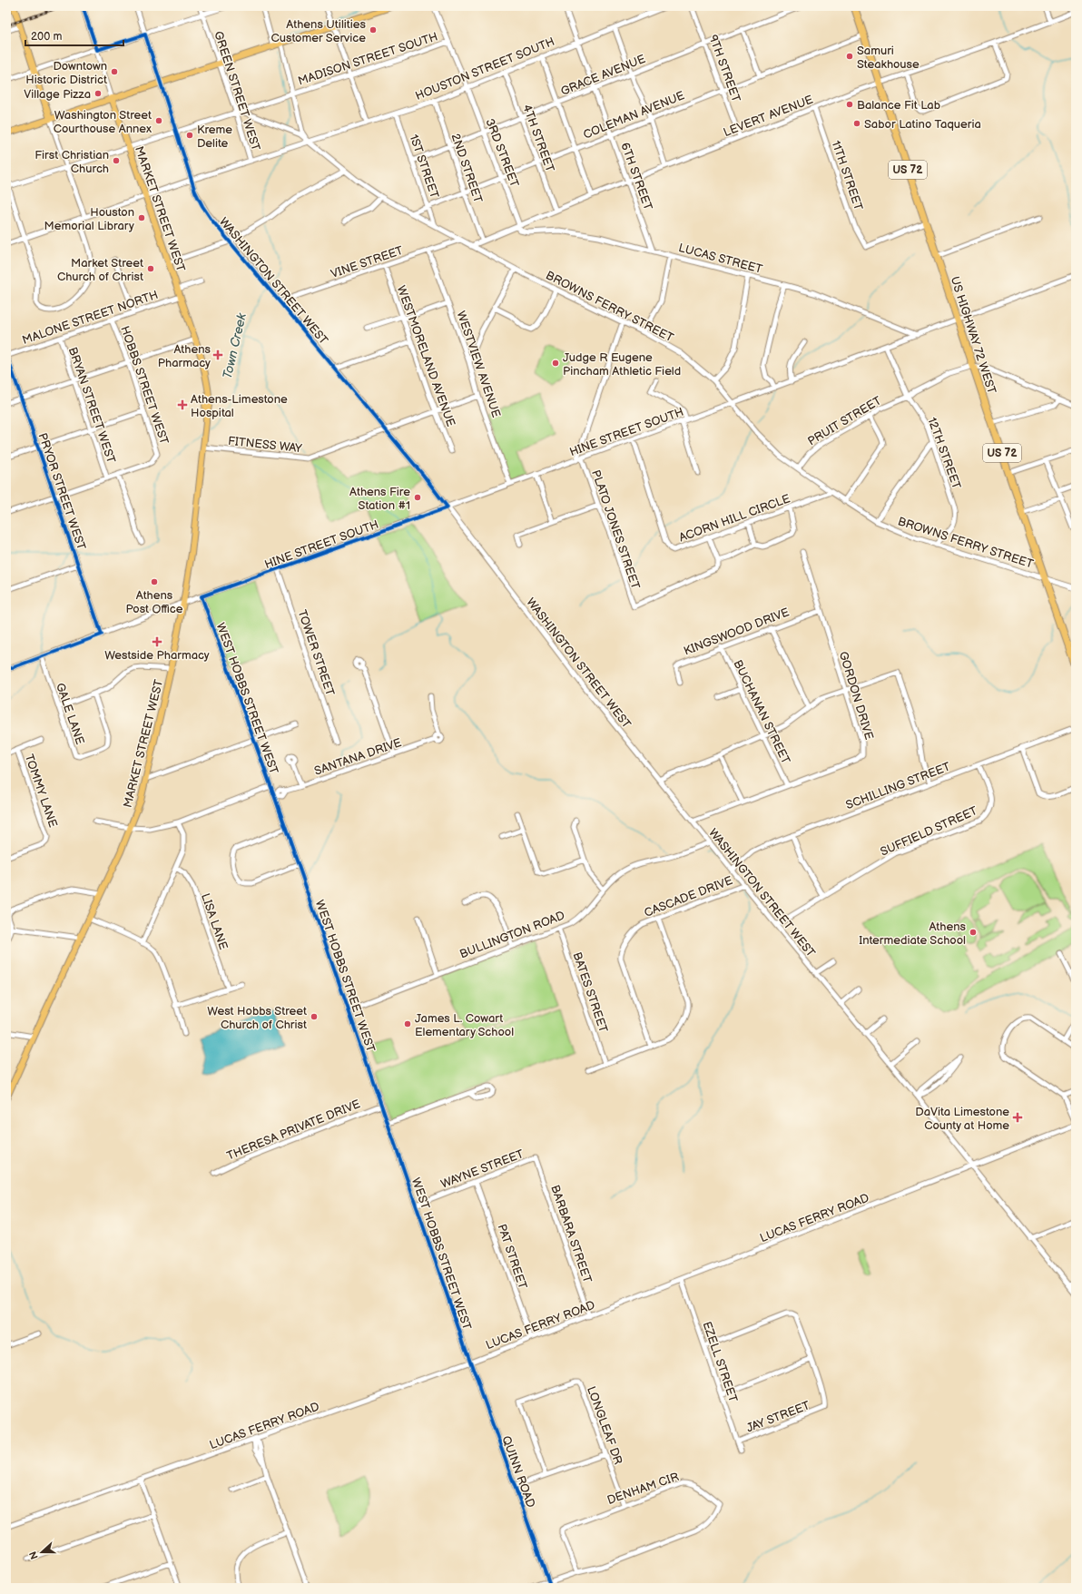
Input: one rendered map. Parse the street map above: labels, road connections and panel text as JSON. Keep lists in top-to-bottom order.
{
  "streets": {
    "highway": ["US 72", "US HIGHWAY 72 WEST"],
    "main road": ["MARKET STREET WEST"],
    "street": [
      "MADISON STREET SOUTH",
      "HOUSTON STREET SOUTH",
      "9TH STREET",
      "GRACE AVENUE",
      "GREEN STREET WEST",
      "COLEMAN AVENUE",
      "LEVERT AVENUE",
      "4TH STREET",
      "3RD STREET",
      "1ST STREET",
      "2ND STREET",
      "11TH STREET",
      "6TH STREET",
      "LUCAS STREET",
      "VINE STREET",
      "WASHINGTON STREET WEST",
      "BROWNS FERRY STREET",
      "MALONE STREET NORTH",
      "WESTMORELAND AVENUE",
      "WESTVIEW AVENUE",
      "HOBBS STREET WEST",
      "BRYAN STREET WEST",
      "PRUIT STREET",
      "HINE STREET SOUTH",
      "FITNESS WAY",
      "12TH STREET",
      "PRYOR STREET WEST",
      "ACORN HILL CIRCLE",
      "PLATO JONES STREET",
      "KINGSWOOD DRIVE",
      "TOWER STREET",
      "GORDON DRIVE",
      "WEST HOBBS STREET WEST",
      "BUCHANAN STREET",
      "GALE LANE",
      "SANTANA DRIVE",
      "SCHILLING STREET",
      "TOMMY LANE",
      "SUFFIELD STREET",
      "CASCADE DRIVE",
      "LISA LANE",
      "BULLINGTON ROAD",
      "BATES STREET",
      "THERESA PRIVATE DRIVE",
      "WAYNE STREET",
      "LUCAS FERRY ROAD",
      "BARBARA STREET",
      "PAT STREET",
      "EZELL STREET",
      "JAY STREET",
      "LONGLEAF DR",
      "QUINN ROAD",
      "DENHAM CIR"
    ]
  },
  "crossings": [
    ["MADISON STREET SOUTH", "GREEN STREET WEST"],
    ["MADISON STREET SOUTH", "3RD STREET"],
    ["MADISON STREET SOUTH", "WASHINGTON STREET WEST"],
    ["MADISON STREET SOUTH", "BROWNS FERRY STREET"],
    ["HOUSTON STREET SOUTH", "GREEN STREET WEST"],
    ["HOUSTON STREET SOUTH", "4TH STREET"],
    ["HOUSTON STREET SOUTH", "3RD STREET"],
    ["HOUSTON STREET SOUTH", "1ST STREET"],
    ["HOUSTON STREET SOUTH", "2ND STREET"],
    ["HOUSTON STREET SOUTH", "6TH STREET"],
    ["HOUSTON STREET SOUTH", "MARKET STREET WEST"],
    ["HOUSTON STREET SOUTH", "WASHINGTON STREET WEST"],
    ["HOUSTON STREET SOUTH", "BROWNS FERRY STREET"],
    ["9TH STREET", "GRACE AVENUE"],
    ["9TH STREET", "COLEMAN AVENUE"],
    ["9TH STREET", "LEVERT AVENUE"],
    ["GRACE AVENUE", "4TH STREET"],
    ["GRACE AVENUE", "3RD STREET"],
    ["GRACE AVENUE", "1ST STREET"],
    ["GRACE AVENUE", "2ND STREET"],
    ["GRACE AVENUE", "6TH STREET"],
    ["GREEN STREET WEST", "BROWNS FERRY STREET"],
    ["COLEMAN AVENUE", "4TH STREET"],
    ["COLEMAN AVENUE", "3RD STREET"],
    ["COLEMAN AVENUE", "1ST STREET"],
    ["COLEMAN AVENUE", "2ND STREET"],
    ["COLEMAN AVENUE", "6TH STREET"],
    ["COLEMAN AVENUE", "BROWNS FERRY STREET"],
    ["COLEMAN AVENUE", "US HIGHWAY 72 WEST"],
    ["LEVERT AVENUE", "4TH STREET"],
    ["LEVERT AVENUE", "3RD STREET"],
    ["LEVERT AVENUE", "2ND STREET"],
    ["LEVERT AVENUE", "11TH STREET"],
    ["LEVERT AVENUE", "6TH STREET"],
    ["LEVERT AVENUE", "LUCAS STREET"],
    ["LEVERT AVENUE", "BROWNS FERRY STREET"],
    ["LEVERT AVENUE", "US HIGHWAY 72 WEST"],
    ["3RD STREET", "LUCAS STREET"],
    ["1ST STREET", "BROWNS FERRY STREET"],
    ["11TH STREET", "US HIGHWAY 72 WEST"],
    ["6TH STREET", "LUCAS STREET"],
    ["MARKET STREET WEST", "MALONE STREET NORTH"],
    ["MARKET STREET WEST", "HINE STREET SOUTH"],
    ["MARKET STREET WEST", "FITNESS WAY"],
    ["LUCAS STREET", "HINE STREET SOUTH"],
    ["VINE STREET", "WASHINGTON STREET WEST"],
    ["VINE STREET", "BROWNS FERRY STREET"],
    ["VINE STREET", "WESTMORELAND AVENUE"],
    ["VINE STREET", "WESTVIEW AVENUE"],
    ["WASHINGTON STREET WEST", "HINE STREET SOUTH"],
    ["WASHINGTON STREET WEST", "FITNESS WAY"],
    ["WASHINGTON STREET WEST", "GORDON DRIVE"],
    ["WASHINGTON STREET WEST", "SCHILLING STREET"],
    ["WASHINGTON STREET WEST", "SUFFIELD STREET"],
    ["WASHINGTON STREET WEST", "CASCADE DRIVE"],
    ["WASHINGTON STREET WEST", "BULLINGTON ROAD"],
    ["WASHINGTON STREET WEST", "LUCAS FERRY ROAD"],
    ["BROWNS FERRY STREET", "US HIGHWAY 72 WEST"],
    ["BROWNS FERRY STREET", "PRUIT STREET"],
    ["BROWNS FERRY STREET", "HINE STREET SOUTH"],
    ["BROWNS FERRY STREET", "12TH STREET"],
    ["BROWNS FERRY STREET", "ACORN HILL CIRCLE"],
    ["BROWNS FERRY STREET", "PLATO JONES STREET"],
    ["MALONE STREET NORTH", "HOBBS STREET WEST"],
    ["MALONE STREET NORTH", "BRYAN STREET WEST"],
    ["MALONE STREET NORTH", "PRYOR STREET WEST"],
    ["US HIGHWAY 72 WEST", "PRUIT STREET"],
    ["US HIGHWAY 72 WEST", "HINE STREET SOUTH"],
    ["WESTMORELAND AVENUE", "FITNESS WAY"],
    ["WESTVIEW AVENUE", "HINE STREET SOUTH"],
    ["WESTVIEW AVENUE", "FITNESS WAY"],
    ["PRUIT STREET", "12TH STREET"],
    ["HINE STREET SOUTH", "12TH STREET"],
    ["HINE STREET SOUTH", "PRYOR STREET WEST"],
    ["HINE STREET SOUTH", "ACORN HILL CIRCLE"],
    ["HINE STREET SOUTH", "PLATO JONES STREET"],
    ["HINE STREET SOUTH", "TOWER STREET"],
    ["HINE STREET SOUTH", "WEST HOBBS STREET WEST"],
    ["HINE STREET SOUTH", "GALE LANE"],
    ["KINGSWOOD DRIVE", "GORDON DRIVE"],
    ["KINGSWOOD DRIVE", "BUCHANAN STREET"],
    ["GORDON DRIVE", "BUCHANAN STREET"],
    ["WEST HOBBS STREET WEST", "SANTANA DRIVE"],
    ["WEST HOBBS STREET WEST", "BULLINGTON ROAD"],
    ["WEST HOBBS STREET WEST", "THERESA PRIVATE DRIVE"],
    ["WEST HOBBS STREET WEST", "WAYNE STREET"],
    ["WEST HOBBS STREET WEST", "LUCAS FERRY ROAD"],
    ["WEST HOBBS STREET WEST", "QUINN ROAD"],
    ["SCHILLING STREET", "SUFFIELD STREET"],
    ["BULLINGTON ROAD", "BATES STREET"],
    ["WAYNE STREET", "BARBARA STREET"],
    ["WAYNE STREET", "PAT STREET"],
    ["LUCAS FERRY ROAD", "BARBARA STREET"],
    ["LUCAS FERRY ROAD", "PAT STREET"],
    ["LUCAS FERRY ROAD", "EZELL STREET"],
    ["LUCAS FERRY ROAD", "QUINN ROAD"],
    ["EZELL STREET", "JAY STREET"],
    ["LONGLEAF DR", "DENHAM CIR"],
    ["QUINN ROAD", "DENHAM CIR"]
  ],
  "water": ["Town Creek"],
  "places": {
    "other": [
      "Athens Utilities Customer Service",
      "Samuri Steakhouse",
      "Downtown Historic District",
      "Village Pizza",
      "Balance Fit Lab",
      "Washington Street Courthouse Annex",
      "Sabor Latino Taqueria",
      "Kreme Delite",
      "First Christian Church",
      "Houston Memorial Library",
      "Market Street Church of Christ",
      "Judge R Eugene Pincham Athletic Field",
      "Athens Fire Station #1",
      "Athens Post Office",
      "Athens Intermediate School",
      "West Hobbs Street Church of Christ",
      "James L. Cowart Elementary School"
    ],
    "health": [
      "Athens Pharmacy",
      "Athens-Limestone Hospital",
      "Westside Pharmacy",
      "DaVita Limestone County at Home"
    ]
  },
  "scale_bar": "200 m",
  "north": "left"
}
